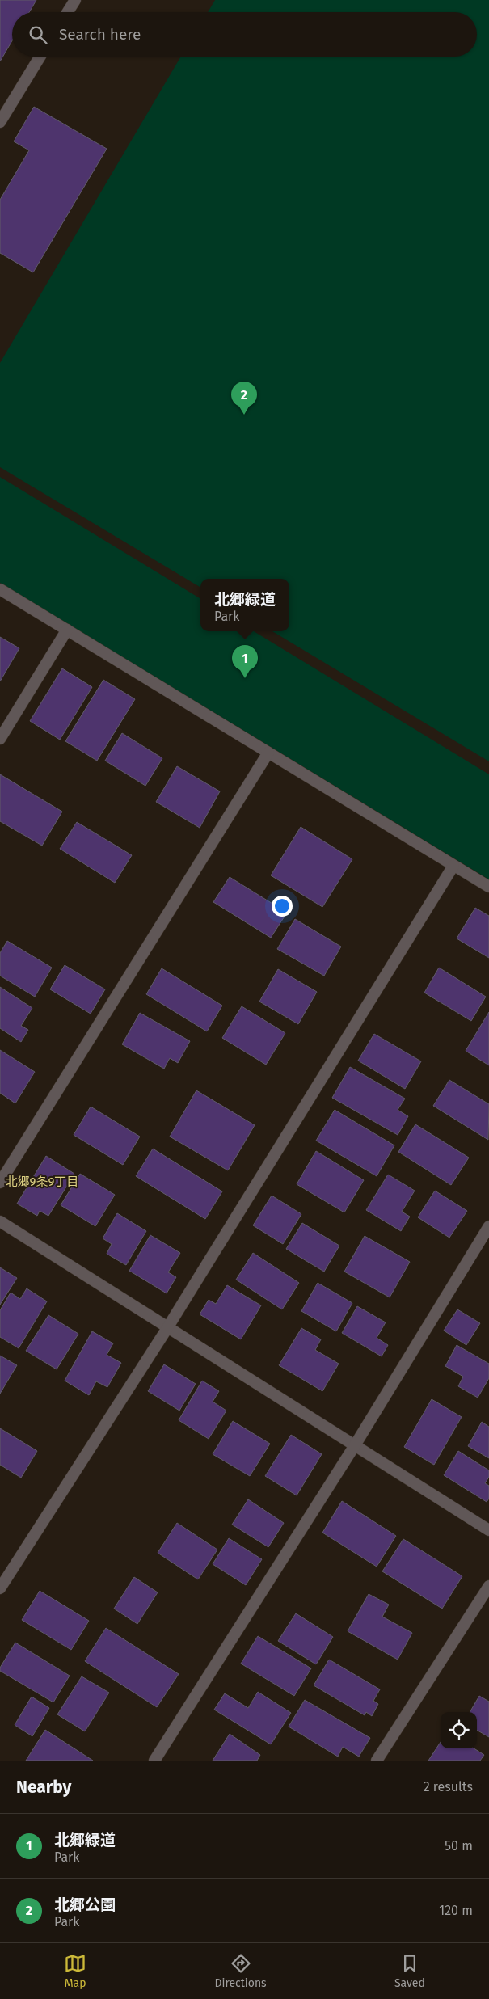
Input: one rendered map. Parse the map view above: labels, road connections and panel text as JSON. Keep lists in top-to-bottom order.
{
  "districts": ["北郷9条9丁目"],
  "page": {
    "search": "Search here",
    "pins": ["2", "1"],
    "popup": ["北郷緑道", "Park"],
    "heading": ["Nearby", "2 results"],
    "list": [
      {
        "mark": "1",
        "name": "北郷緑道",
        "note": "Park",
        "value": "50 m"
      },
      {
        "mark": "2",
        "name": "北郷公園",
        "note": "Park",
        "value": "120 m"
      }
    ],
    "nav": ["Map", "Directions", "Saved"]
  }
}
